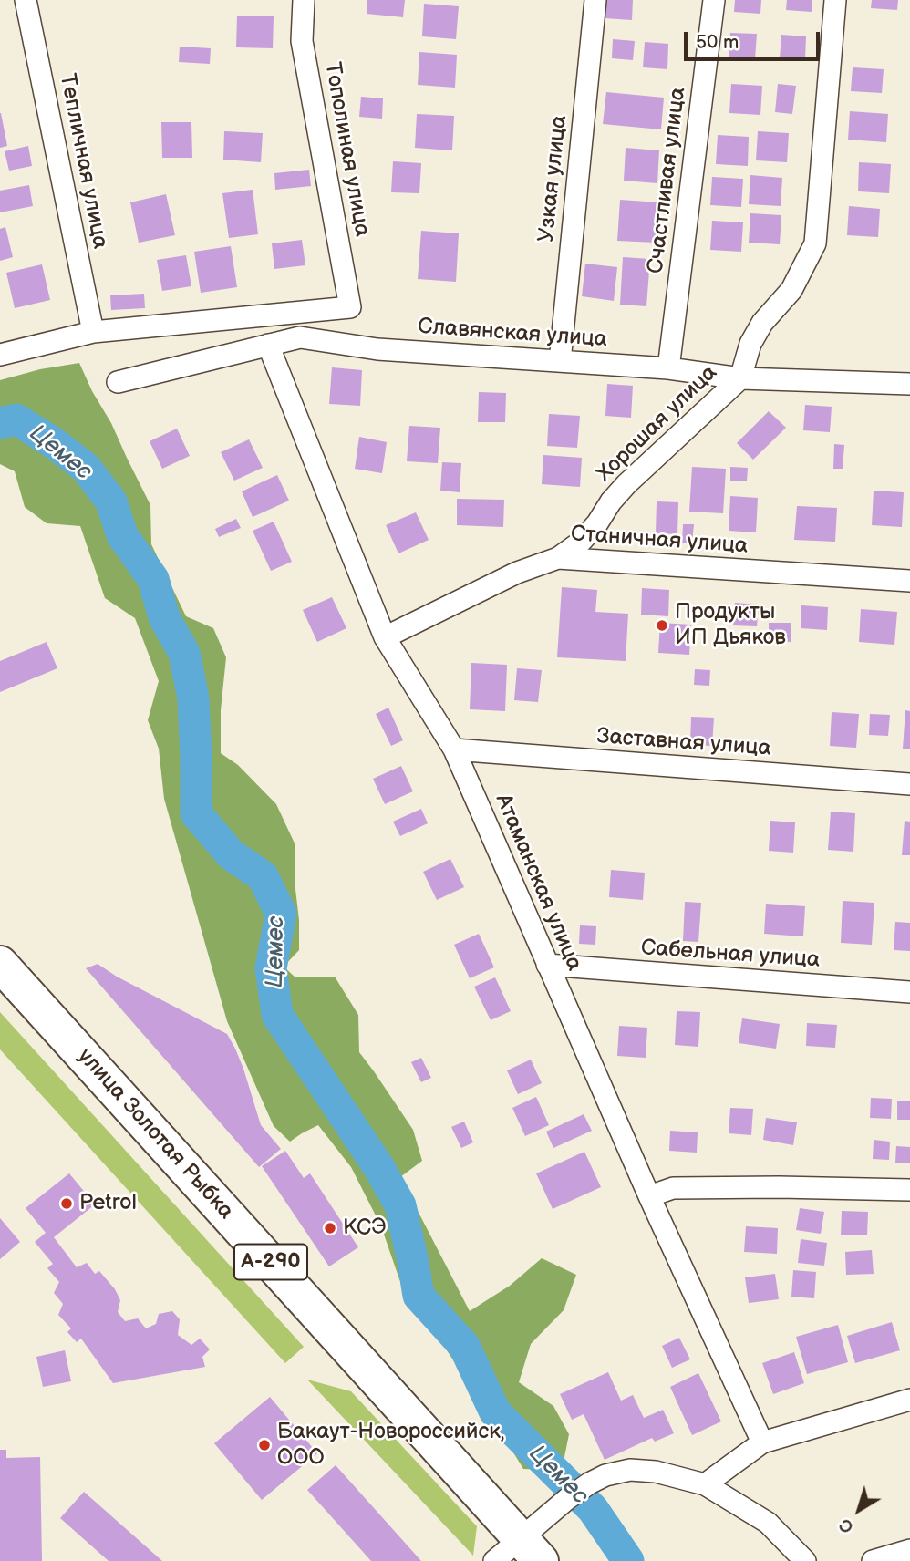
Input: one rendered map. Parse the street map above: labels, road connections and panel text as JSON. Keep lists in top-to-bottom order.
{
  "streets": {
    "highway": ["улица Золотая Рыбка", "А-290"],
    "street": [
      "Тополиная улица",
      "Тепличная улица",
      "Узкая улица",
      "Счастливая улица",
      "Славянская улица",
      "Хорошая улица",
      "Станичная улица",
      "Заставная улица",
      "Атаманская улица",
      "Сабельная улица"
    ]
  },
  "crossings": [
    ["Тополиная улица", "Тепличная улица"],
    ["Узкая улица", "Славянская улица"],
    ["Счастливая улица", "Славянская улица"],
    ["Славянская улица", "Хорошая улица"],
    ["Славянская улица", "Атаманская улица"],
    ["Хорошая улица", "Станичная улица"],
    ["Станичная улица", "Атаманская улица"],
    ["Заставная улица", "Атаманская улица"],
    ["Атаманская улица", "Сабельная улица"]
  ],
  "water": ["Цемес"],
  "places": [
    "Продукты ИП Дьяков",
    "Petrol",
    "КСЭ",
    "Бакаут-Новороссийск, ООО"
  ],
  "scale_bar": "50 m",
  "north": "bottom left"
}
